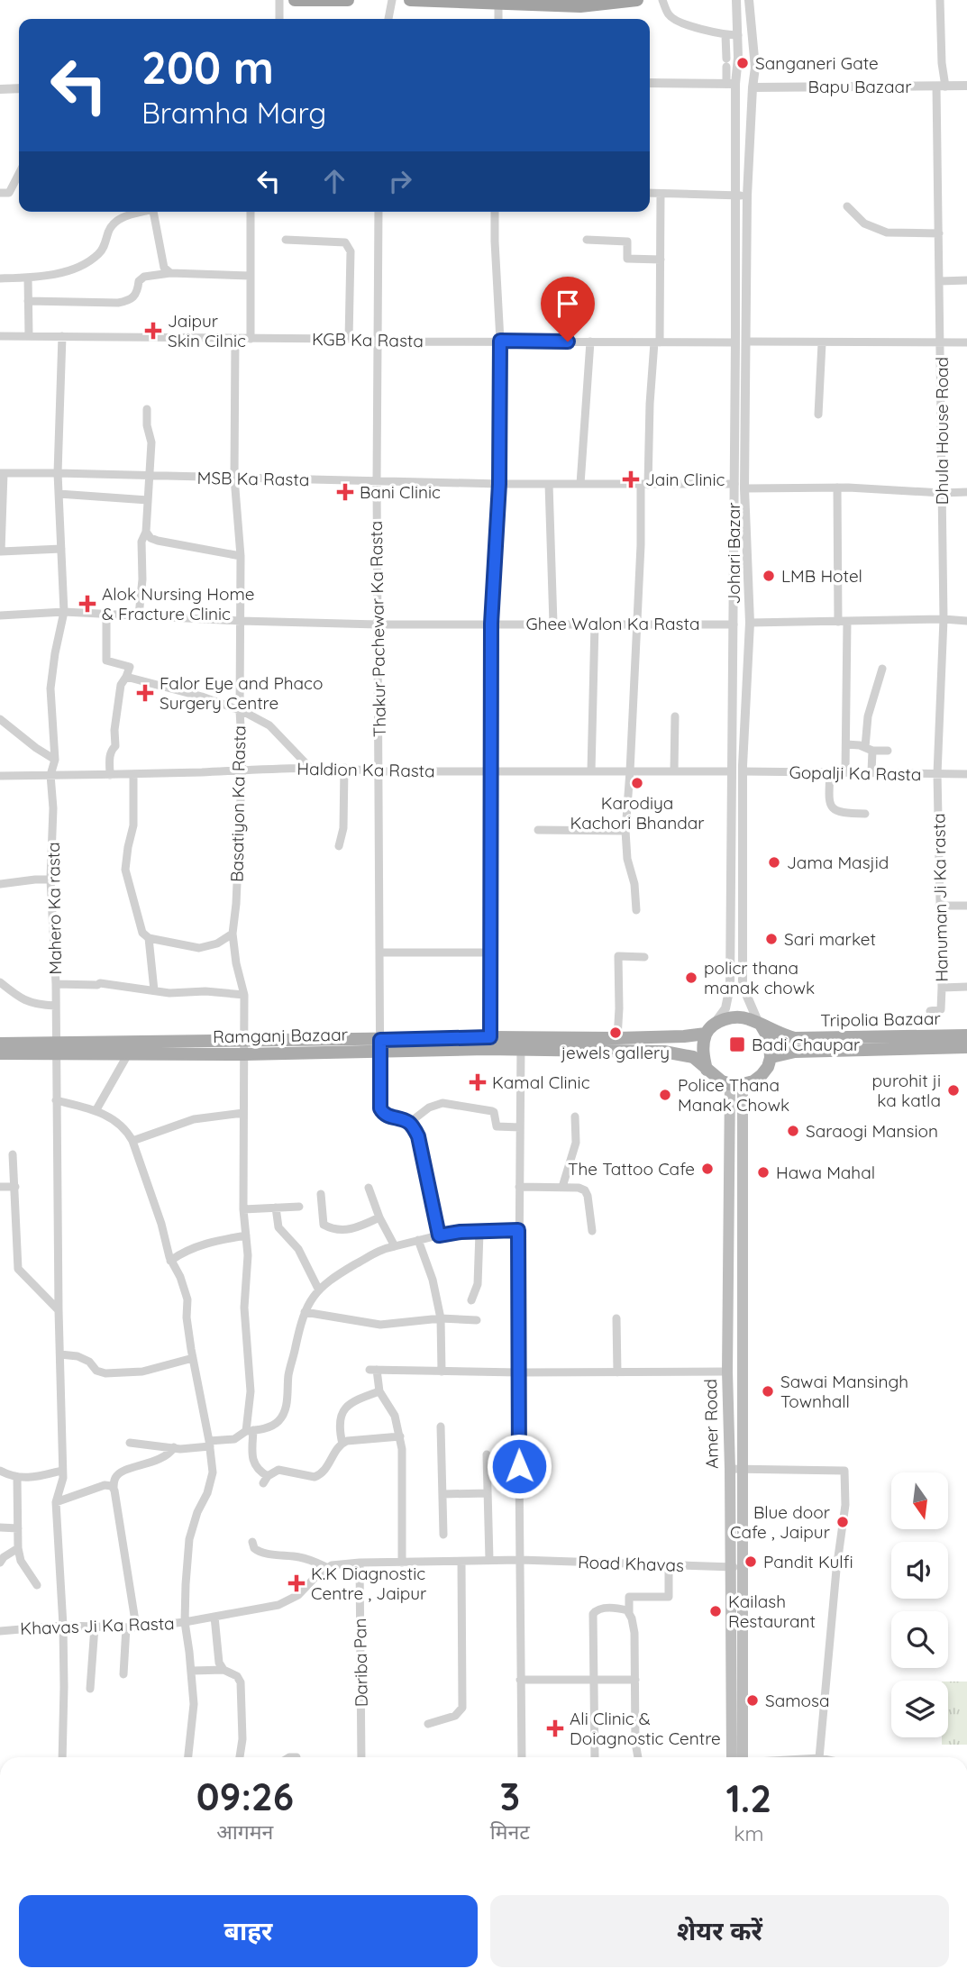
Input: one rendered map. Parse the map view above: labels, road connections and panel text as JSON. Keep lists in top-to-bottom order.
{
  "streets": {
    "main road": ["Tripolia Bazaar", "Ramganj Bazaar", "Amer Road"],
    "street": [
      "Bapu Bazaar",
      "KGB Ka Rasta",
      "Dhula House Road",
      "MSB Ka Rasta",
      "Johari Bazar",
      "Ghee Walon Ka Rasta",
      "Thakur Pachewar Ka Rasta",
      "Haldion Ka Rasta",
      "Gopalji Ka Rasta",
      "Basatiyon Ka Rasta",
      "Hanuman Ji Ka rasta",
      "Mahero Ka rasta",
      "Road Khavas",
      "Khavas Ji Ka Rasta",
      "Dariba Pan"
    ]
  },
  "crossings": [
    ["Bapu Bazaar", "Dhula House Road"],
    ["Bapu Bazaar", "Johari Bazar"],
    ["KGB Ka Rasta", "Dhula House Road"],
    ["KGB Ka Rasta", "Johari Bazar"],
    ["KGB Ka Rasta", "Thakur Pachewar Ka Rasta"],
    ["KGB Ka Rasta", "Basatiyon Ka Rasta"],
    ["Dhula House Road", "MSB Ka Rasta"],
    ["Dhula House Road", "Gopalji Ka Rasta"],
    ["Dhula House Road", "Hanuman Ji Ka rasta"],
    ["MSB Ka Rasta", "Johari Bazar"],
    ["MSB Ka Rasta", "Thakur Pachewar Ka Rasta"],
    ["MSB Ka Rasta", "Basatiyon Ka Rasta"],
    ["Johari Bazar", "Ghee Walon Ka Rasta"],
    ["Johari Bazar", "Haldion Ka Rasta"],
    ["Johari Bazar", "Gopalji Ka Rasta"],
    ["Johari Bazar", "Tripolia Bazaar"],
    ["Johari Bazar", "Ramganj Bazaar"],
    ["Johari Bazar", "Amer Road"],
    ["Ghee Walon Ka Rasta", "Thakur Pachewar Ka Rasta"],
    ["Ghee Walon Ka Rasta", "Basatiyon Ka Rasta"],
    ["Thakur Pachewar Ka Rasta", "Haldion Ka Rasta"],
    ["Thakur Pachewar Ka Rasta", "Ramganj Bazaar"],
    ["Haldion Ka Rasta", "Basatiyon Ka Rasta"],
    ["Haldion Ka Rasta", "Mahero Ka rasta"],
    ["Gopalji Ka Rasta", "Hanuman Ji Ka rasta"],
    ["Basatiyon Ka Rasta", "Ramganj Bazaar"],
    ["Mahero Ka rasta", "Ramganj Bazaar"],
    ["Mahero Ka rasta", "Khavas Ji Ka Rasta"],
    ["Tripolia Bazaar", "Ramganj Bazaar"],
    ["Tripolia Bazaar", "Amer Road"],
    ["Ramganj Bazaar", "Amer Road"],
    ["Amer Road", "Road Khavas"]
  ],
  "places": {
    "other": [
      "Sanganeri Gate",
      "LMB Hotel",
      "Karodiya Kachori Bhandar",
      "Jama Masjid",
      "Sari market",
      "policr thana manak chowk",
      "jewels gallery",
      "purohit ji ka katla",
      "Police Thana Manak Chowk",
      "Saraogi Mansion",
      "The Tattoo Cafe",
      "Hawa Mahal",
      "Sawai Mansingh Townhall",
      "Blue door Cafe , Jaipur",
      "Pandit Kulfi",
      "Kailash Restaurant",
      "Samosa"
    ],
    "health": [
      "Jaipur Skin Cilnic",
      "Jain Clinic",
      "Bani Clinic",
      "Alok Nursing Home & Fracture Clinic",
      "Falor Eye and Phaco Surgery Centre",
      "Kamal Clinic",
      "K.K Diagnostic Centre , Jaipur",
      "Ali Clinic & Doiagnostic Centre"
    ],
    "transit": ["Badi Chaupar"]
  },
  "north": "bottom",
  "page": {
    "turn": ["200 m", "Bramha Marg"],
    "eta": [
      "09:26",
      "आगमन",
      "3",
      "मिनट",
      "1.2",
      "km"
    ],
    "buttons": ["बाहर", "शेयर करें"]
  }
}
